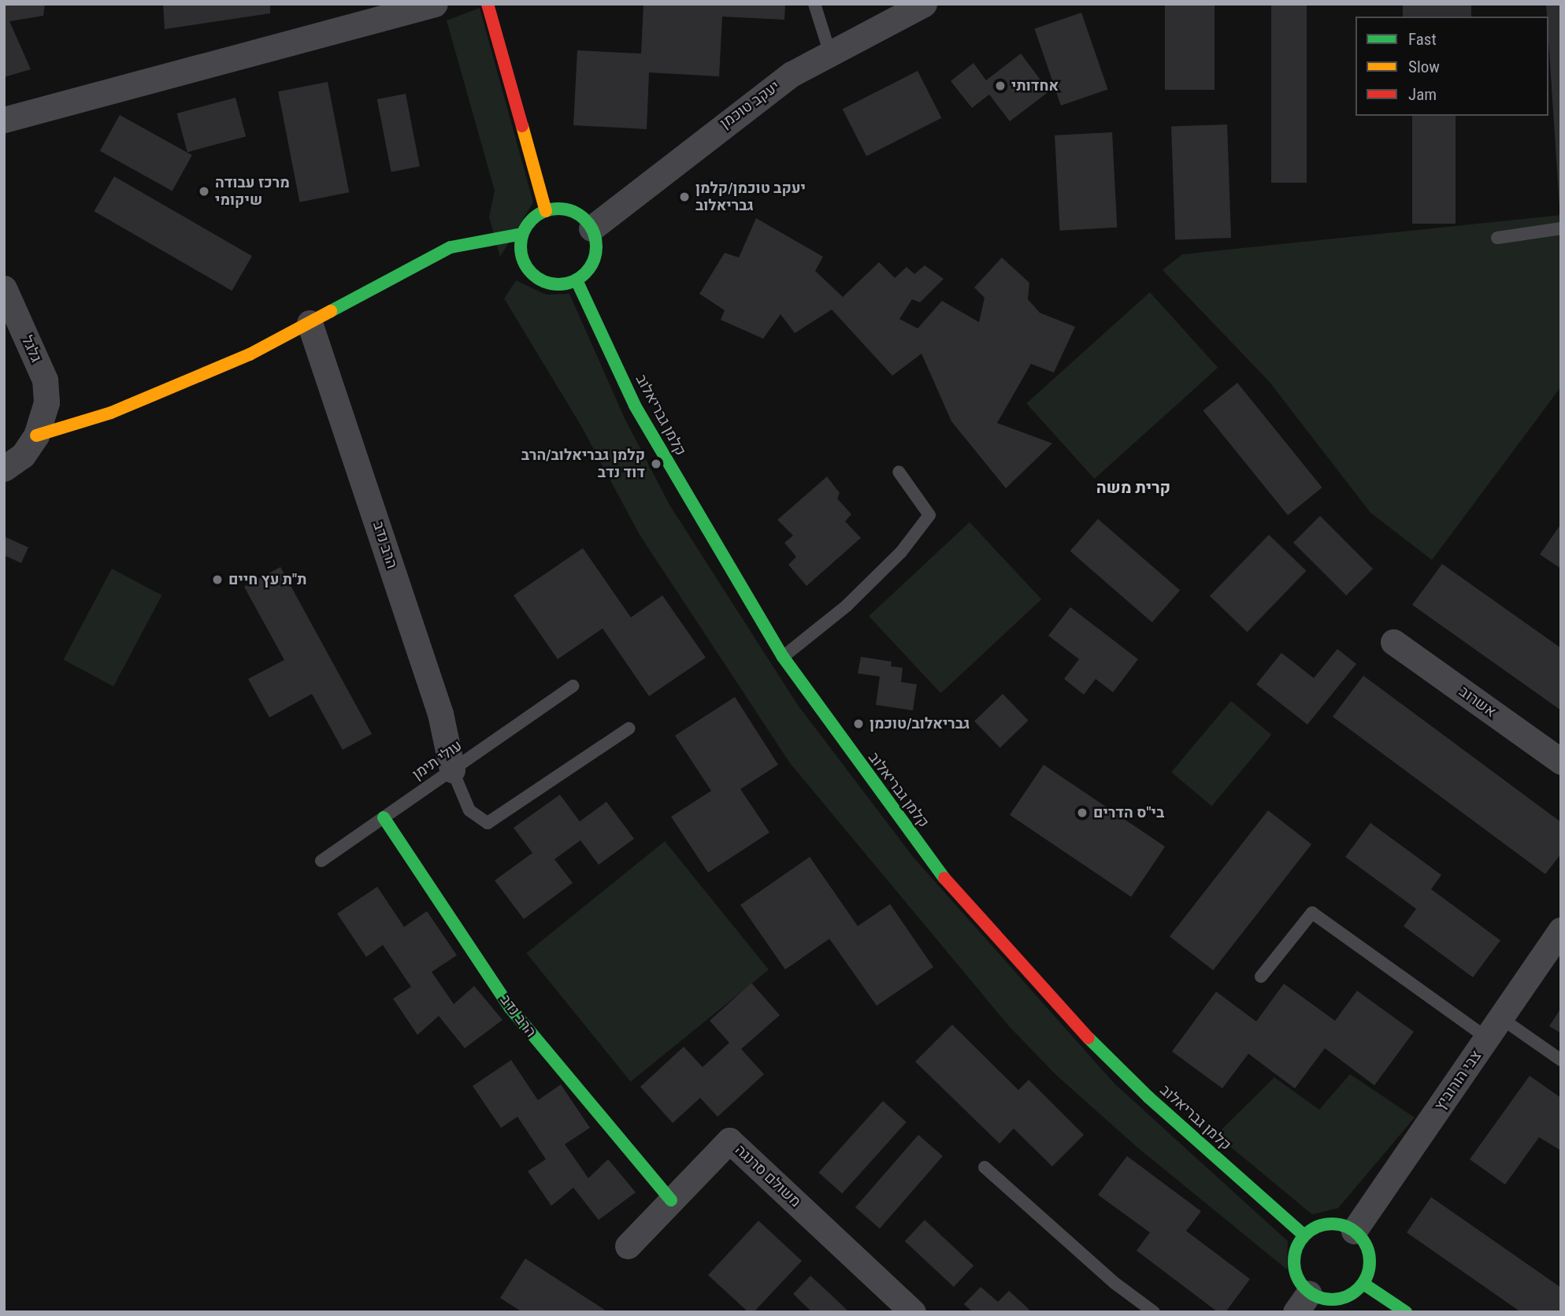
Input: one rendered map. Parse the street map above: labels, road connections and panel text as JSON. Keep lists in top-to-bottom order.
{
  "streets": {
    "street": [
      "יעקב טוכמן",
      "גלגל",
      "קלמן גבריאלוב",
      "הרב נדב",
      "אשרוב",
      "צבי הורוביץ",
      "משולם סרנגה"
    ],
    "lane": ["עולי תימן"]
  },
  "crossings": [
    ["יעקב טוכמן", "קלמן גבריאלוב"],
    ["קלמן גבריאלוב", "צבי הורוביץ"],
    ["הרב נדב", "עולי תימן"],
    ["הרב נדב", "משולם סרנגה"]
  ],
  "districts": ["קרית משה"],
  "places": [
    "אחדותי",
    "מרכז עבודה שיקומי",
    "יעקב טוכמן/קלמן גבריאלוב",
    "קלמן גבריאלוב/הרב דוד נדב",
    "ת\"ת עץ חיים",
    "גבריאלוב/טוכמן",
    "בי\"ס הדרים"
  ],
  "legend": ["Fast", "Slow", "Jam"]
}
